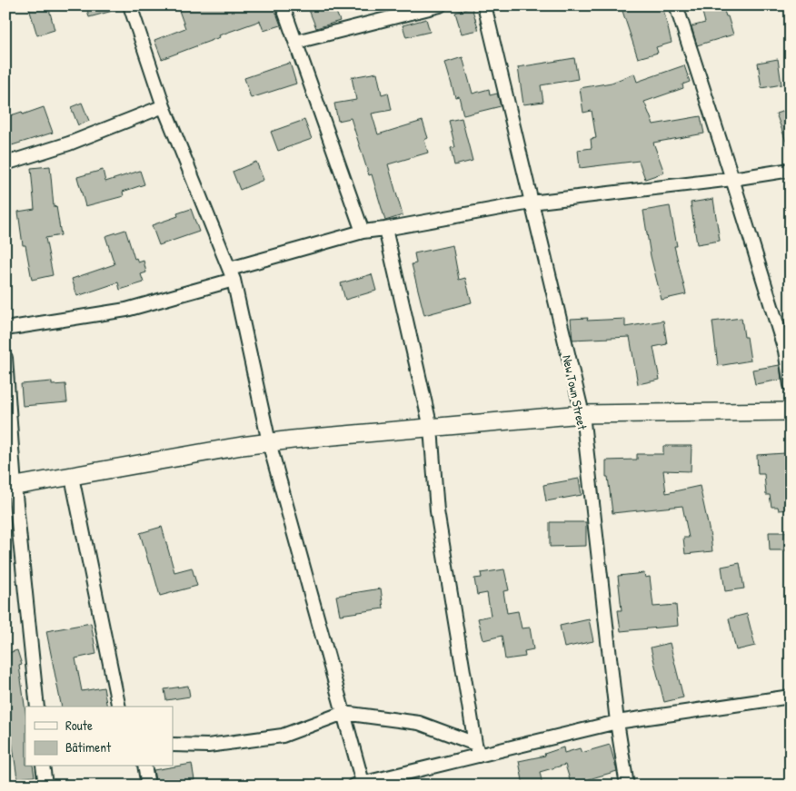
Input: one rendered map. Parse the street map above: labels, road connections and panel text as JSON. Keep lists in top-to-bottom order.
{
  "streets": {
    "street": ["New Town Street"]
  },
  "legend": ["Route", "Bâtiment"]
}
